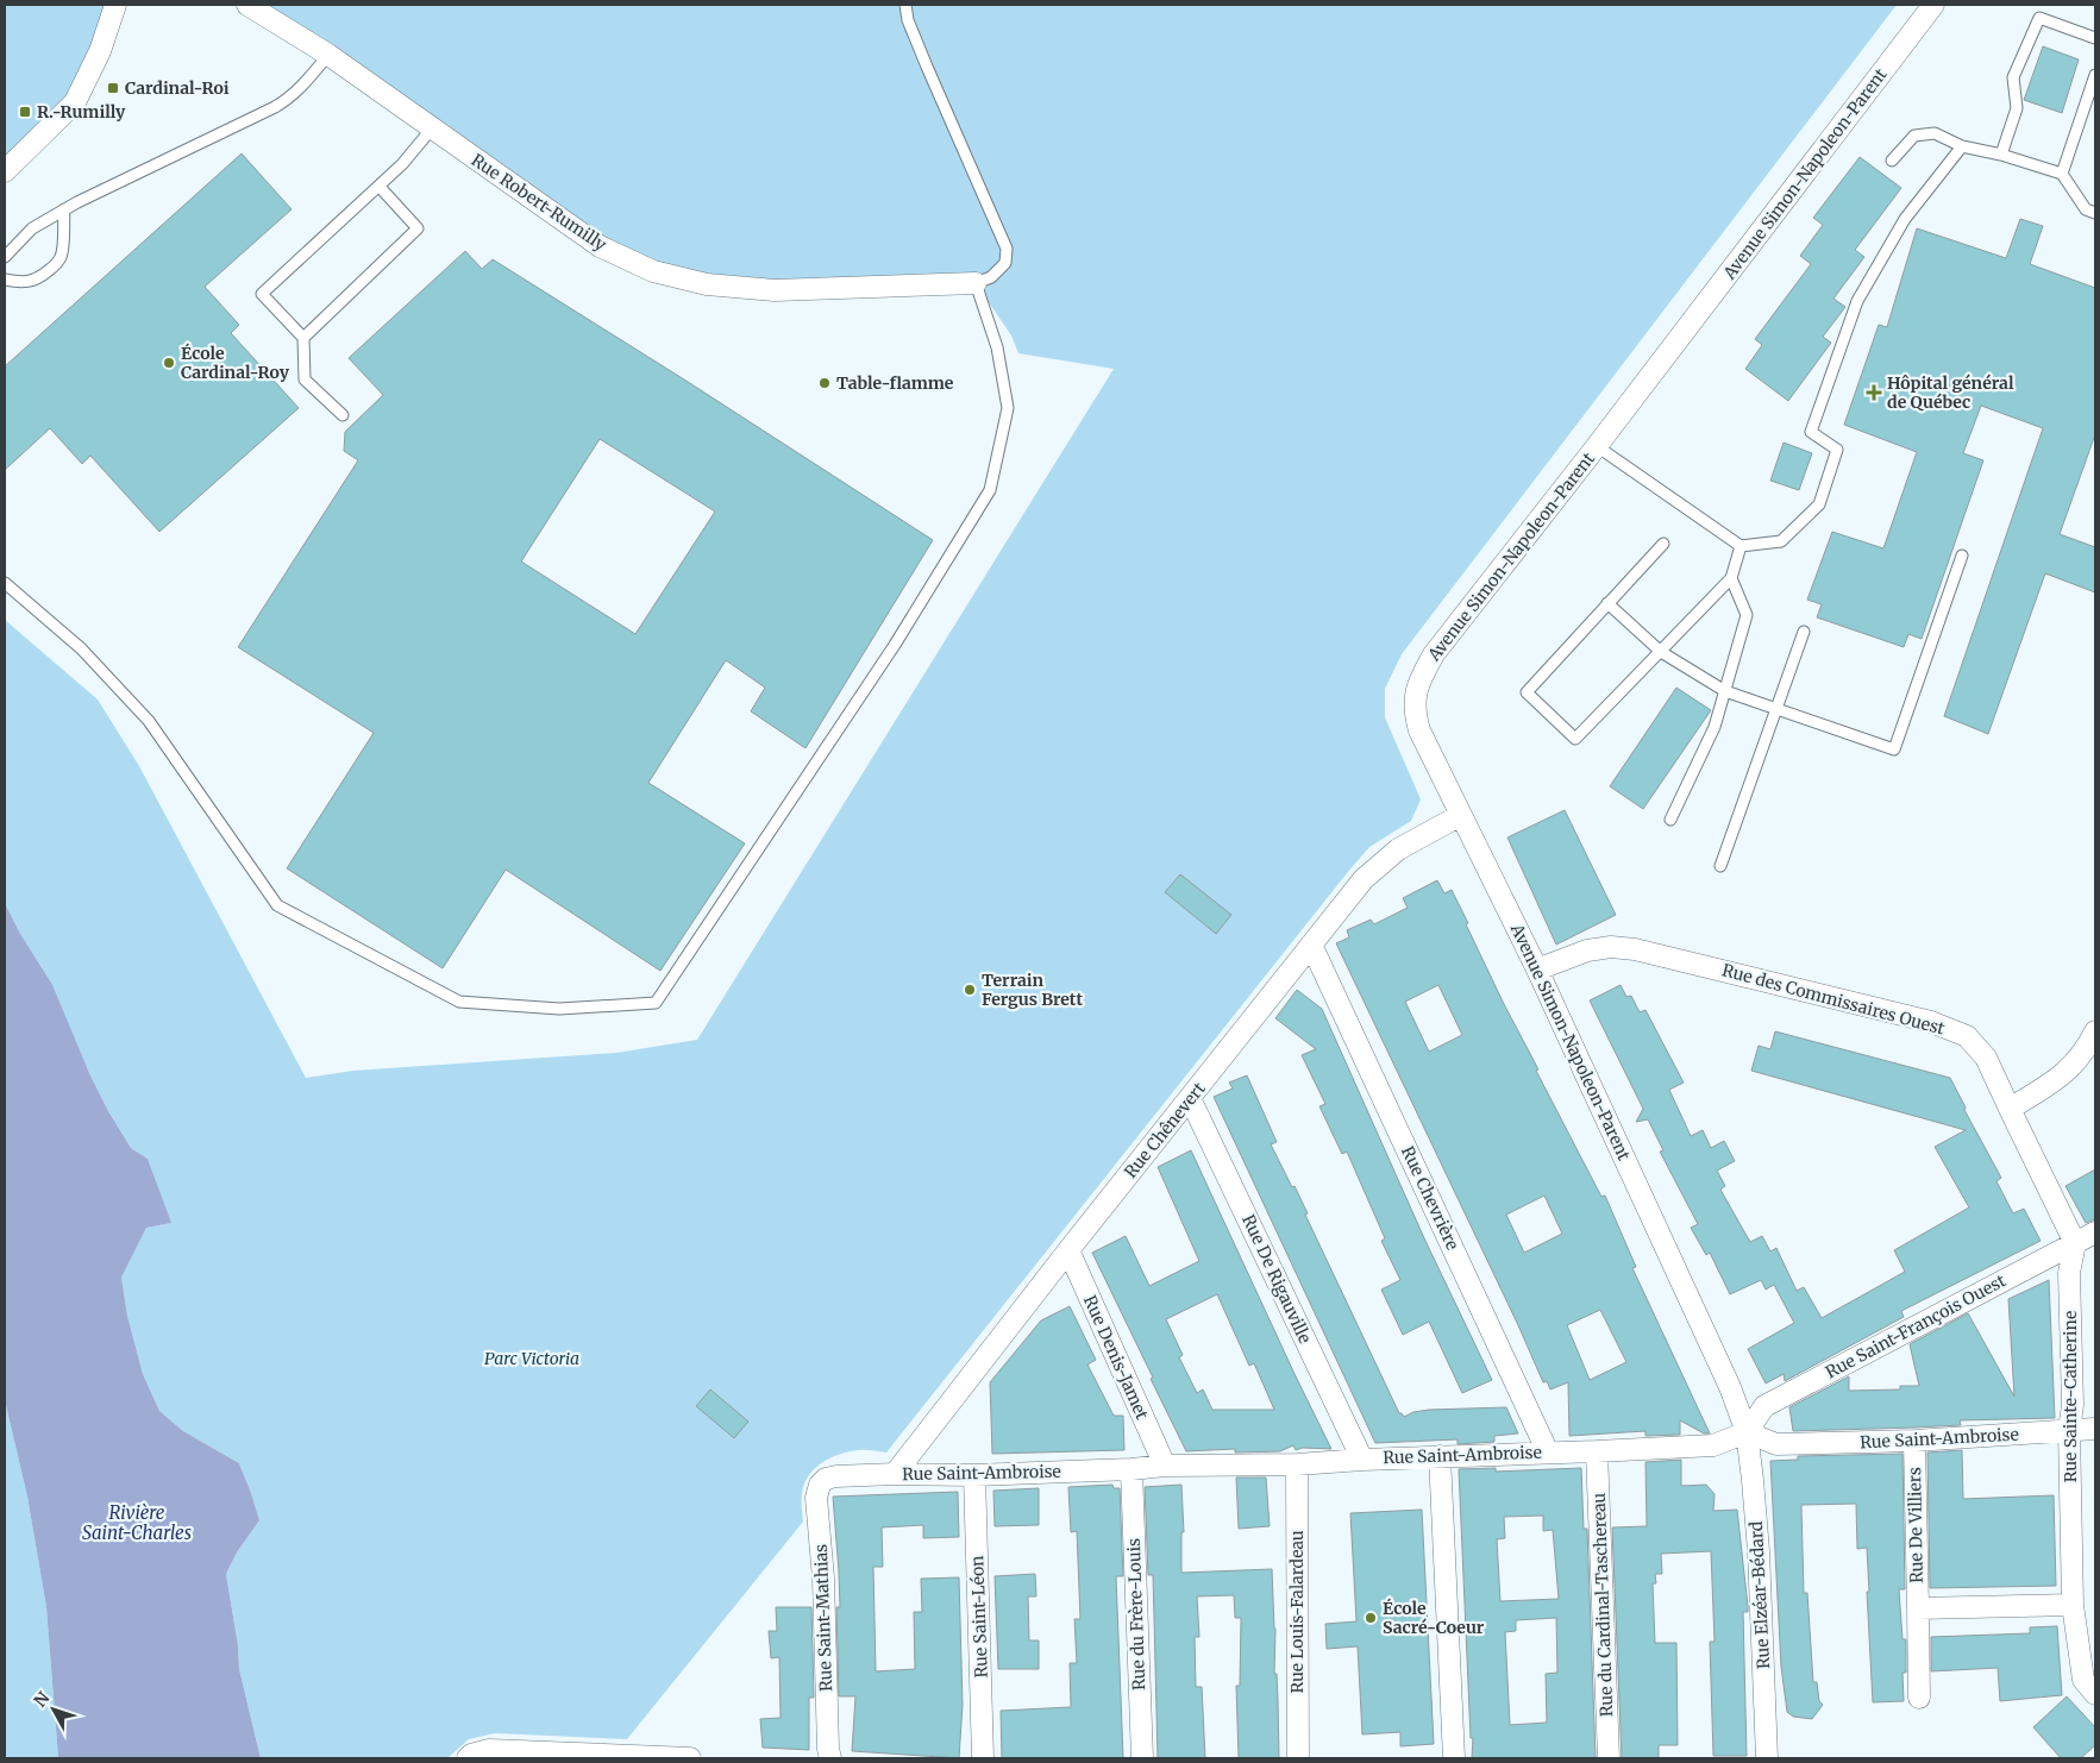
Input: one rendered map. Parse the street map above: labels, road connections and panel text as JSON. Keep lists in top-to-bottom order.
{
  "streets": {
    "street": [
      "Avenue Simon-Napoleon-Parent",
      "Rue Robert-Rumilly",
      "Rue des Commissaires Ouest",
      "Rue Chênevert",
      "Rue Chevrière",
      "Rue De Rigauville",
      "Rue Saint-François Ouest",
      "Rue Denis-Jamet",
      "Rue Sainte-Catherine",
      "Rue Saint-Ambroise",
      "Rue De Villiers",
      "Rue Elzéar-Bédard",
      "Rue du Cardinal-Taschereau",
      "Rue Louis-Falardeau",
      "Rue du Frère-Louis",
      "Rue Saint-Léon",
      "Rue Saint-Mathias"
    ]
  },
  "crossings": [
    ["Avenue Simon-Napoleon-Parent", "Rue des Commissaires Ouest"],
    ["Avenue Simon-Napoleon-Parent", "Rue Chênevert"],
    ["Avenue Simon-Napoleon-Parent", "Rue Saint-François Ouest"],
    ["Avenue Simon-Napoleon-Parent", "Rue Saint-Ambroise"],
    ["Avenue Simon-Napoleon-Parent", "Rue Elzéar-Bédard"],
    ["Rue Chênevert", "Rue Chevrière"],
    ["Rue Chênevert", "Rue De Rigauville"],
    ["Rue Chênevert", "Rue Denis-Jamet"],
    ["Rue Chênevert", "Rue Saint-Ambroise"],
    ["Rue Chevrière", "Rue Saint-Ambroise"],
    ["Rue De Rigauville", "Rue Saint-Ambroise"],
    ["Rue Saint-François Ouest", "Rue Sainte-Catherine"],
    ["Rue Saint-François Ouest", "Rue Saint-Ambroise"],
    ["Rue Saint-François Ouest", "Rue Elzéar-Bédard"],
    ["Rue Denis-Jamet", "Rue Saint-Ambroise"],
    ["Rue Sainte-Catherine", "Rue Saint-Ambroise"],
    ["Rue Saint-Ambroise", "Rue De Villiers"],
    ["Rue Saint-Ambroise", "Rue Elzéar-Bédard"],
    ["Rue Saint-Ambroise", "Rue du Cardinal-Taschereau"],
    ["Rue Saint-Ambroise", "Rue Louis-Falardeau"],
    ["Rue Saint-Ambroise", "Rue du Frère-Louis"],
    ["Rue Saint-Ambroise", "Rue Saint-Léon"],
    ["Rue Saint-Ambroise", "Rue Saint-Mathias"]
  ],
  "water": ["Rivière Saint-Charles"],
  "parks": ["Parc Victoria"],
  "places": {
    "transit": ["Cardinal-Roi", "R.-Rumilly"],
    "other": [
      "École Cardinal-Roy",
      "Table-flamme",
      "Terrain Fergus Brett",
      "École Sacré-Coeur"
    ],
    "health": ["Hôpital général de Québec"]
  },
  "north": "top left"
}
